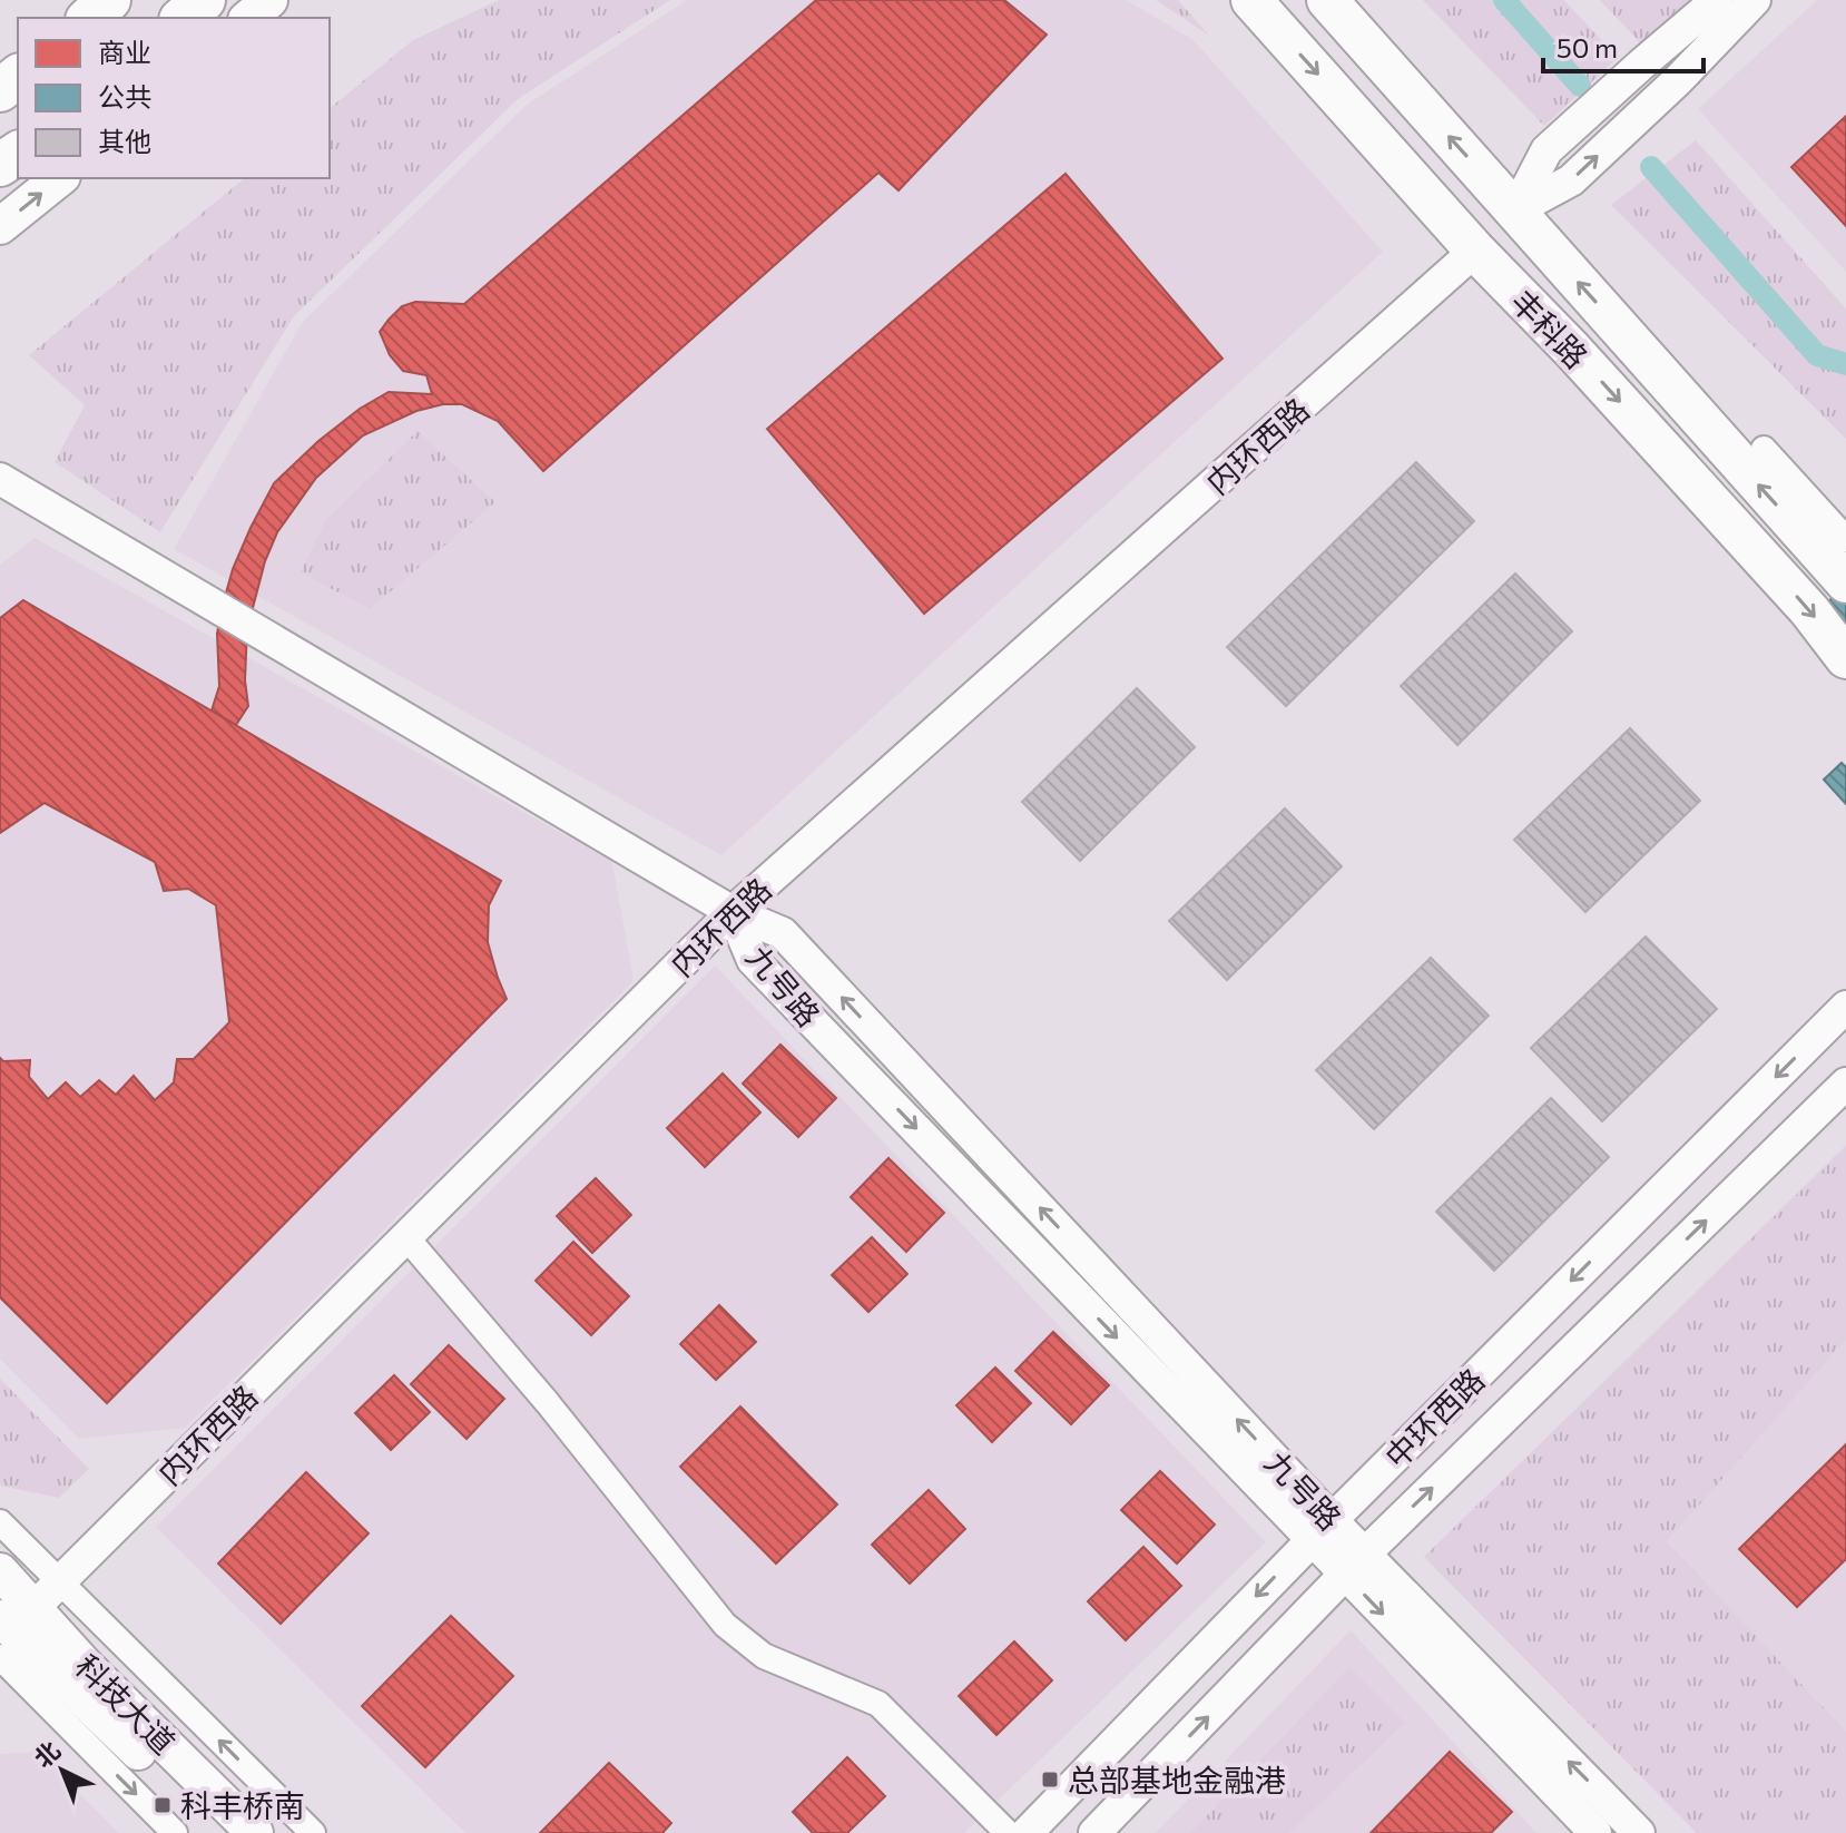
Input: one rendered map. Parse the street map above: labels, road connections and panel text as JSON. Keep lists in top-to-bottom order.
{
  "streets": {
    "main road": ["丰科路", "科技大道"],
    "street": ["内环西路", "九号路", "中环西路"]
  },
  "crossings": [
    ["丰科路", "内环西路"],
    ["内环西路", "九号路"],
    ["内环西路", "科技大道"],
    ["九号路", "中环西路"]
  ],
  "places": {
    "transit": ["总部基地金融港", "科丰桥南"]
  },
  "legend": ["商业", "公共", "其他"],
  "scale_bar": "50 m",
  "north": "top left"
}
